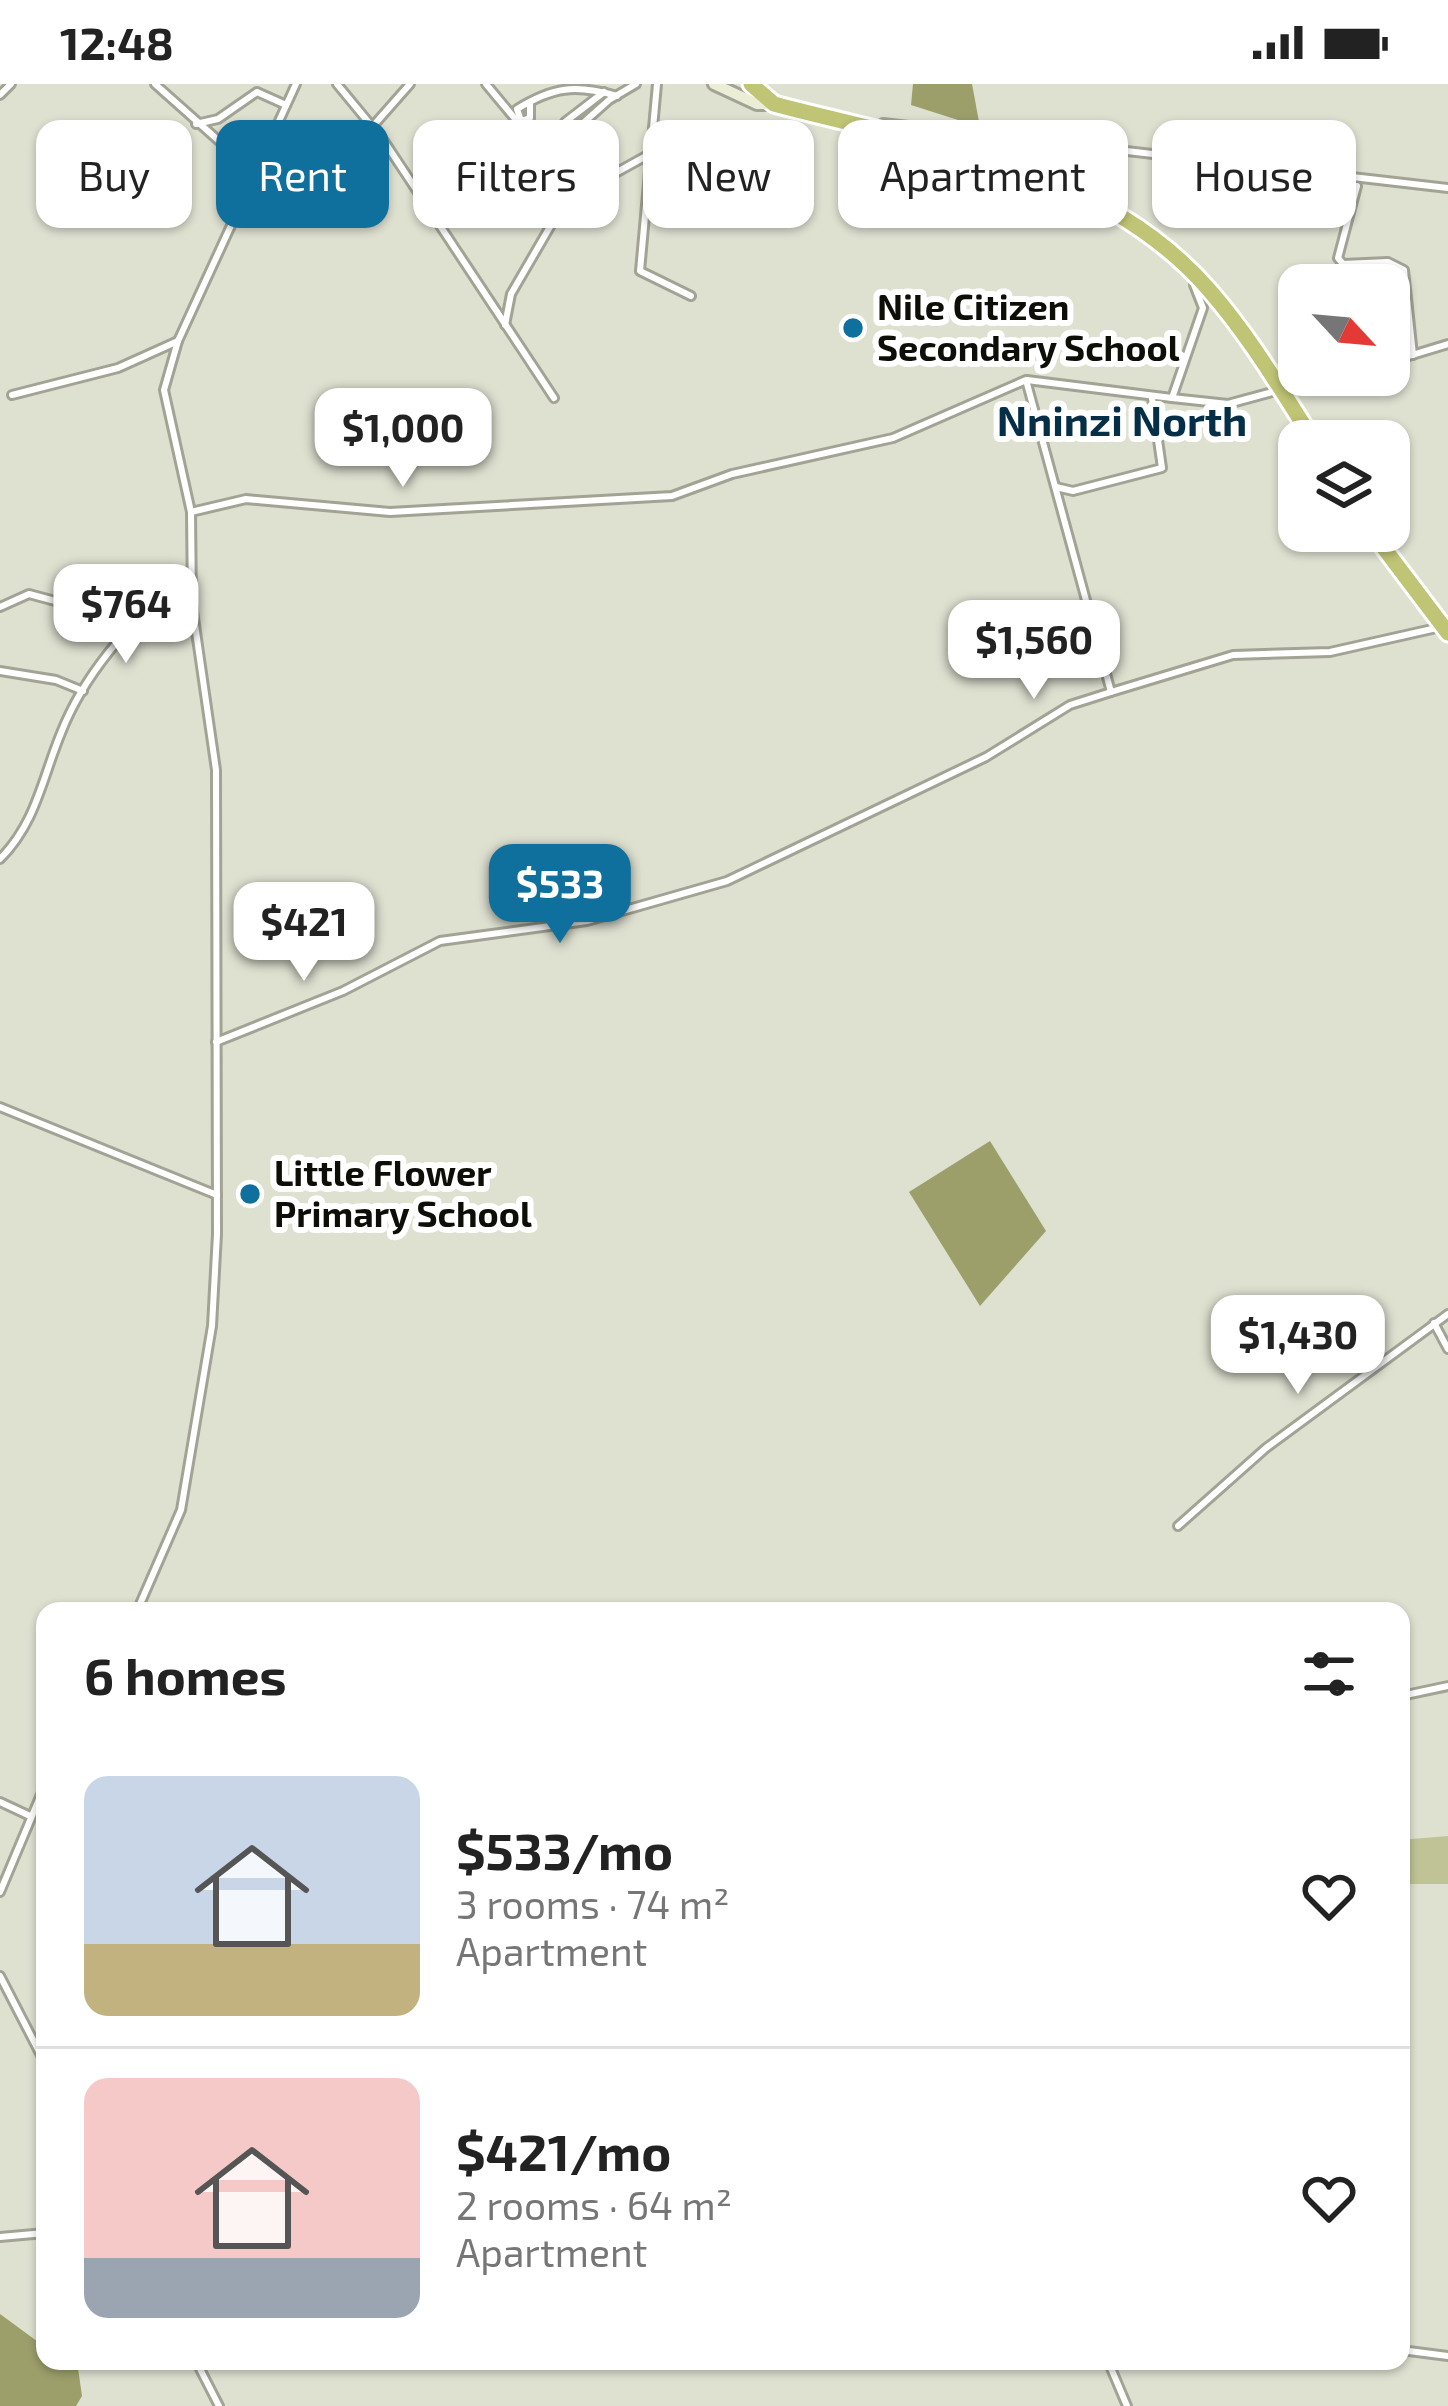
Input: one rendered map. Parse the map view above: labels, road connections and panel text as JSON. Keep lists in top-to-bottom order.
{
  "districts": ["Nninzi North"],
  "places": ["Nile Citizen Secondary School", "Little Flower Primary School"],
  "north": "bottom right",
  "page": {
    "status": "12:48",
    "chip": [
      "Buy",
      "Rent",
      "Filters",
      "New",
      "Apartment",
      "House"
    ],
    "price": [
      "$1,000",
      "$764",
      "$1,560",
      "$533",
      "$421",
      "$1,430"
    ],
    "heading": "6 homes",
    "list": [
      {
        "name": "$533/mo",
        "note": "3 rooms · 74 m² · Apartment"
      },
      {
        "name": "$421/mo",
        "note": "2 rooms · 64 m² · Apartment"
      }
    ]
  }
}
